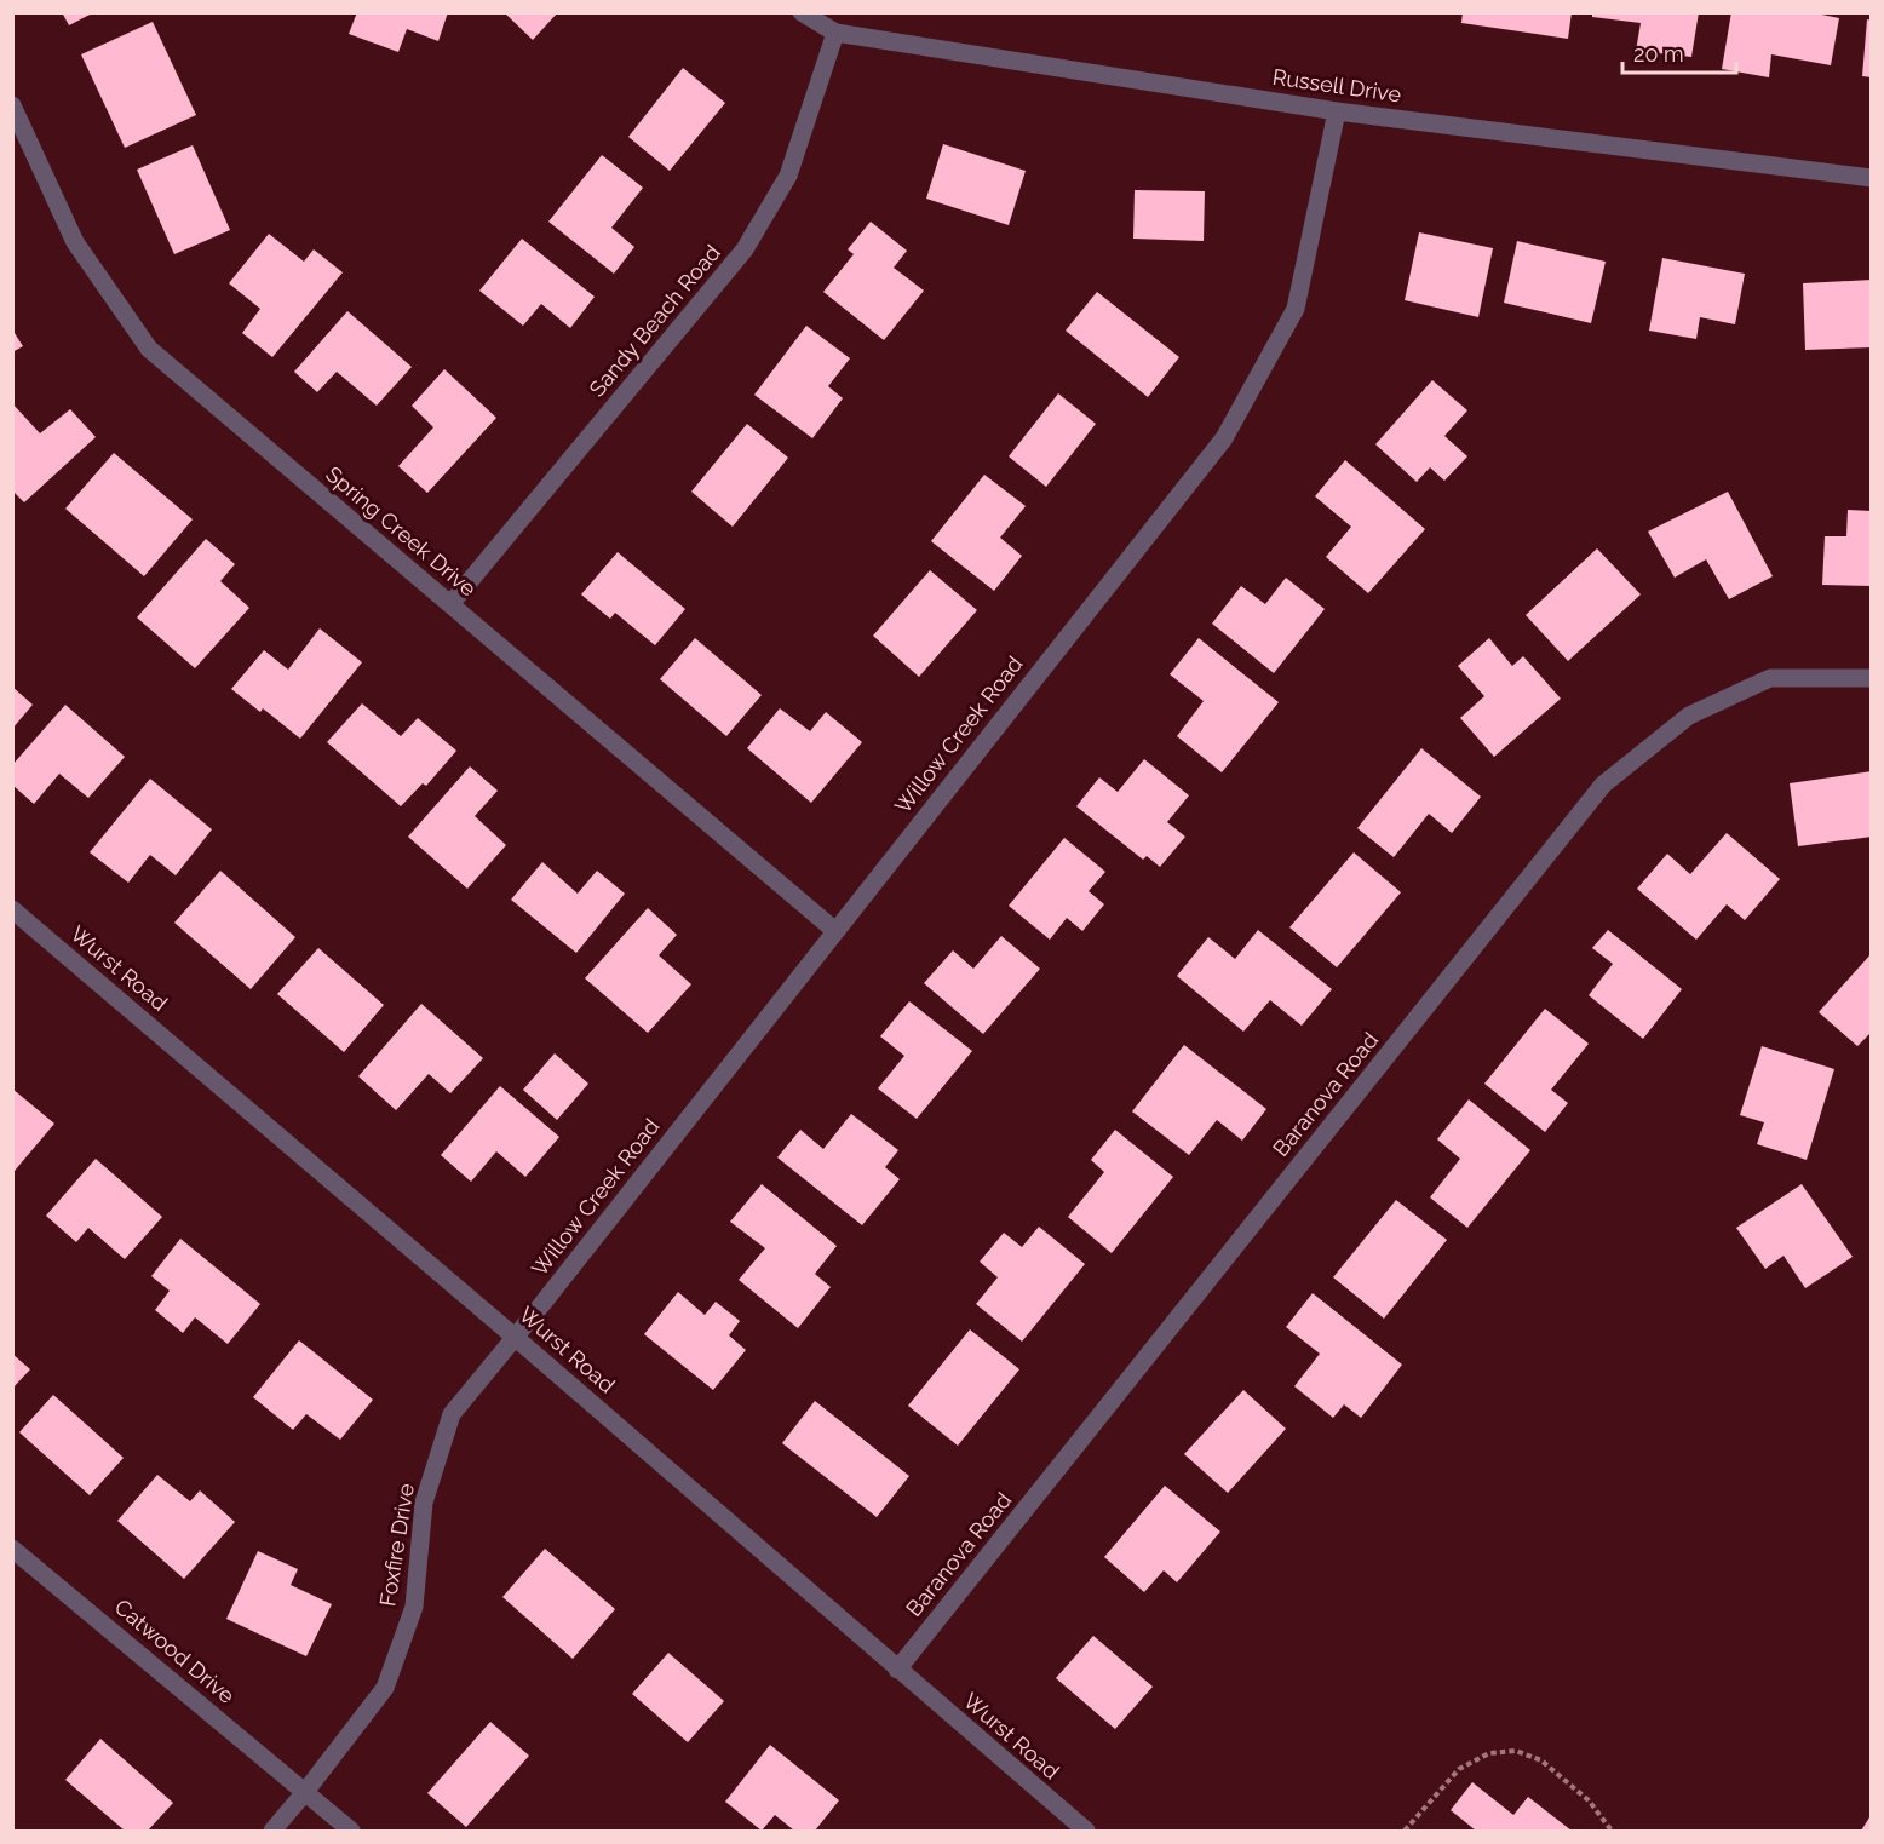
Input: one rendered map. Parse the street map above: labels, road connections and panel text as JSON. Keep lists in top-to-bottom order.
{
  "streets": {
    "street": [
      "Russell Drive",
      "Sandy Beach Road",
      "Spring Creek Drive",
      "Willow Creek Road",
      "Wurst Road",
      "Baranova Road",
      "Foxfire Drive",
      "Catwood Drive"
    ]
  },
  "crossings": [
    ["Russell Drive", "Sandy Beach Road"],
    ["Russell Drive", "Willow Creek Road"],
    ["Sandy Beach Road", "Spring Creek Drive"],
    ["Spring Creek Drive", "Willow Creek Road"],
    ["Willow Creek Road", "Wurst Road"],
    ["Willow Creek Road", "Foxfire Drive"],
    ["Wurst Road", "Baranova Road"],
    ["Wurst Road", "Foxfire Drive"],
    ["Foxfire Drive", "Catwood Drive"]
  ],
  "scale_bar": "20 m"
}
